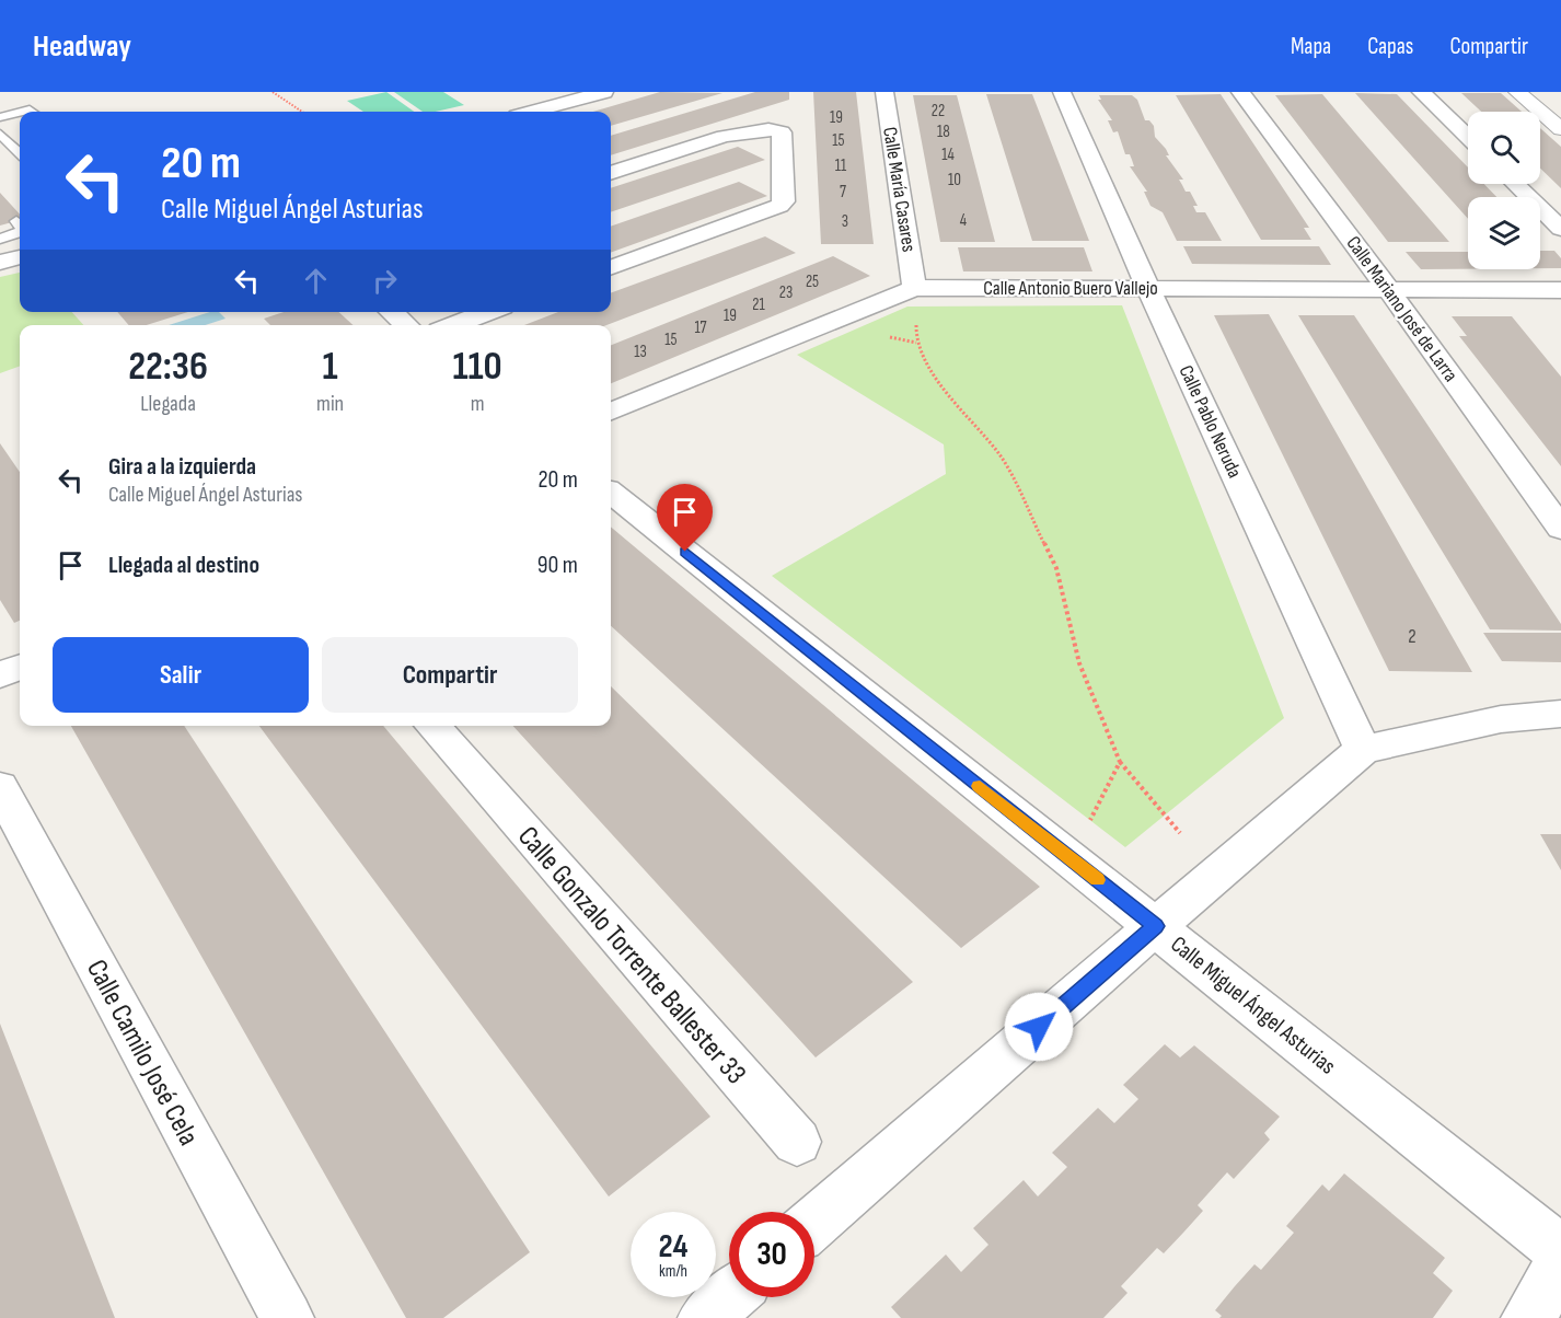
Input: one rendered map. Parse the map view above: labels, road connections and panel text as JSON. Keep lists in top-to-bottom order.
{
  "streets": {
    "street": [
      "Calle María Casares",
      "Calle Antonio Buero Vallejo",
      "Calle Mariano José de Larra",
      "Calle Pablo Neruda",
      "Calle Gonzalo Torrente Ballester 33",
      "Calle Miguel Ángel Asturias",
      "Calle Camilo José Cela"
    ]
  },
  "crossings": [
    ["Calle María Casares", "Calle Antonio Buero Vallejo"],
    ["Calle Antonio Buero Vallejo", "Calle Mariano José de Larra"],
    ["Calle Antonio Buero Vallejo", "Calle Pablo Neruda"]
  ],
  "house_numbers": [
    "22",
    "19",
    "18",
    "15",
    "14",
    "11",
    "10",
    "7",
    "4",
    "3",
    "25",
    "23",
    "21",
    "19",
    "17",
    "15",
    "13",
    "2"
  ],
  "page": {
    "header": "Headway",
    "nav": ["Mapa", "Capas", "Compartir"],
    "turn": ["20 m", "Calle Miguel Ángel Asturias"],
    "eta": [
      "22:36",
      "Llegada",
      "1",
      "min",
      "110",
      "m"
    ],
    "list": [
      {
        "name": "Gira a la izquierda",
        "note": "Calle Miguel Ángel Asturias",
        "value": "20 m"
      },
      {
        "name": "Llegada al destino",
        "value": "90 m"
      }
    ],
    "buttons": ["Salir", "Compartir"],
    "speed": "24 km/h",
    "limit": "30"
  }
}
